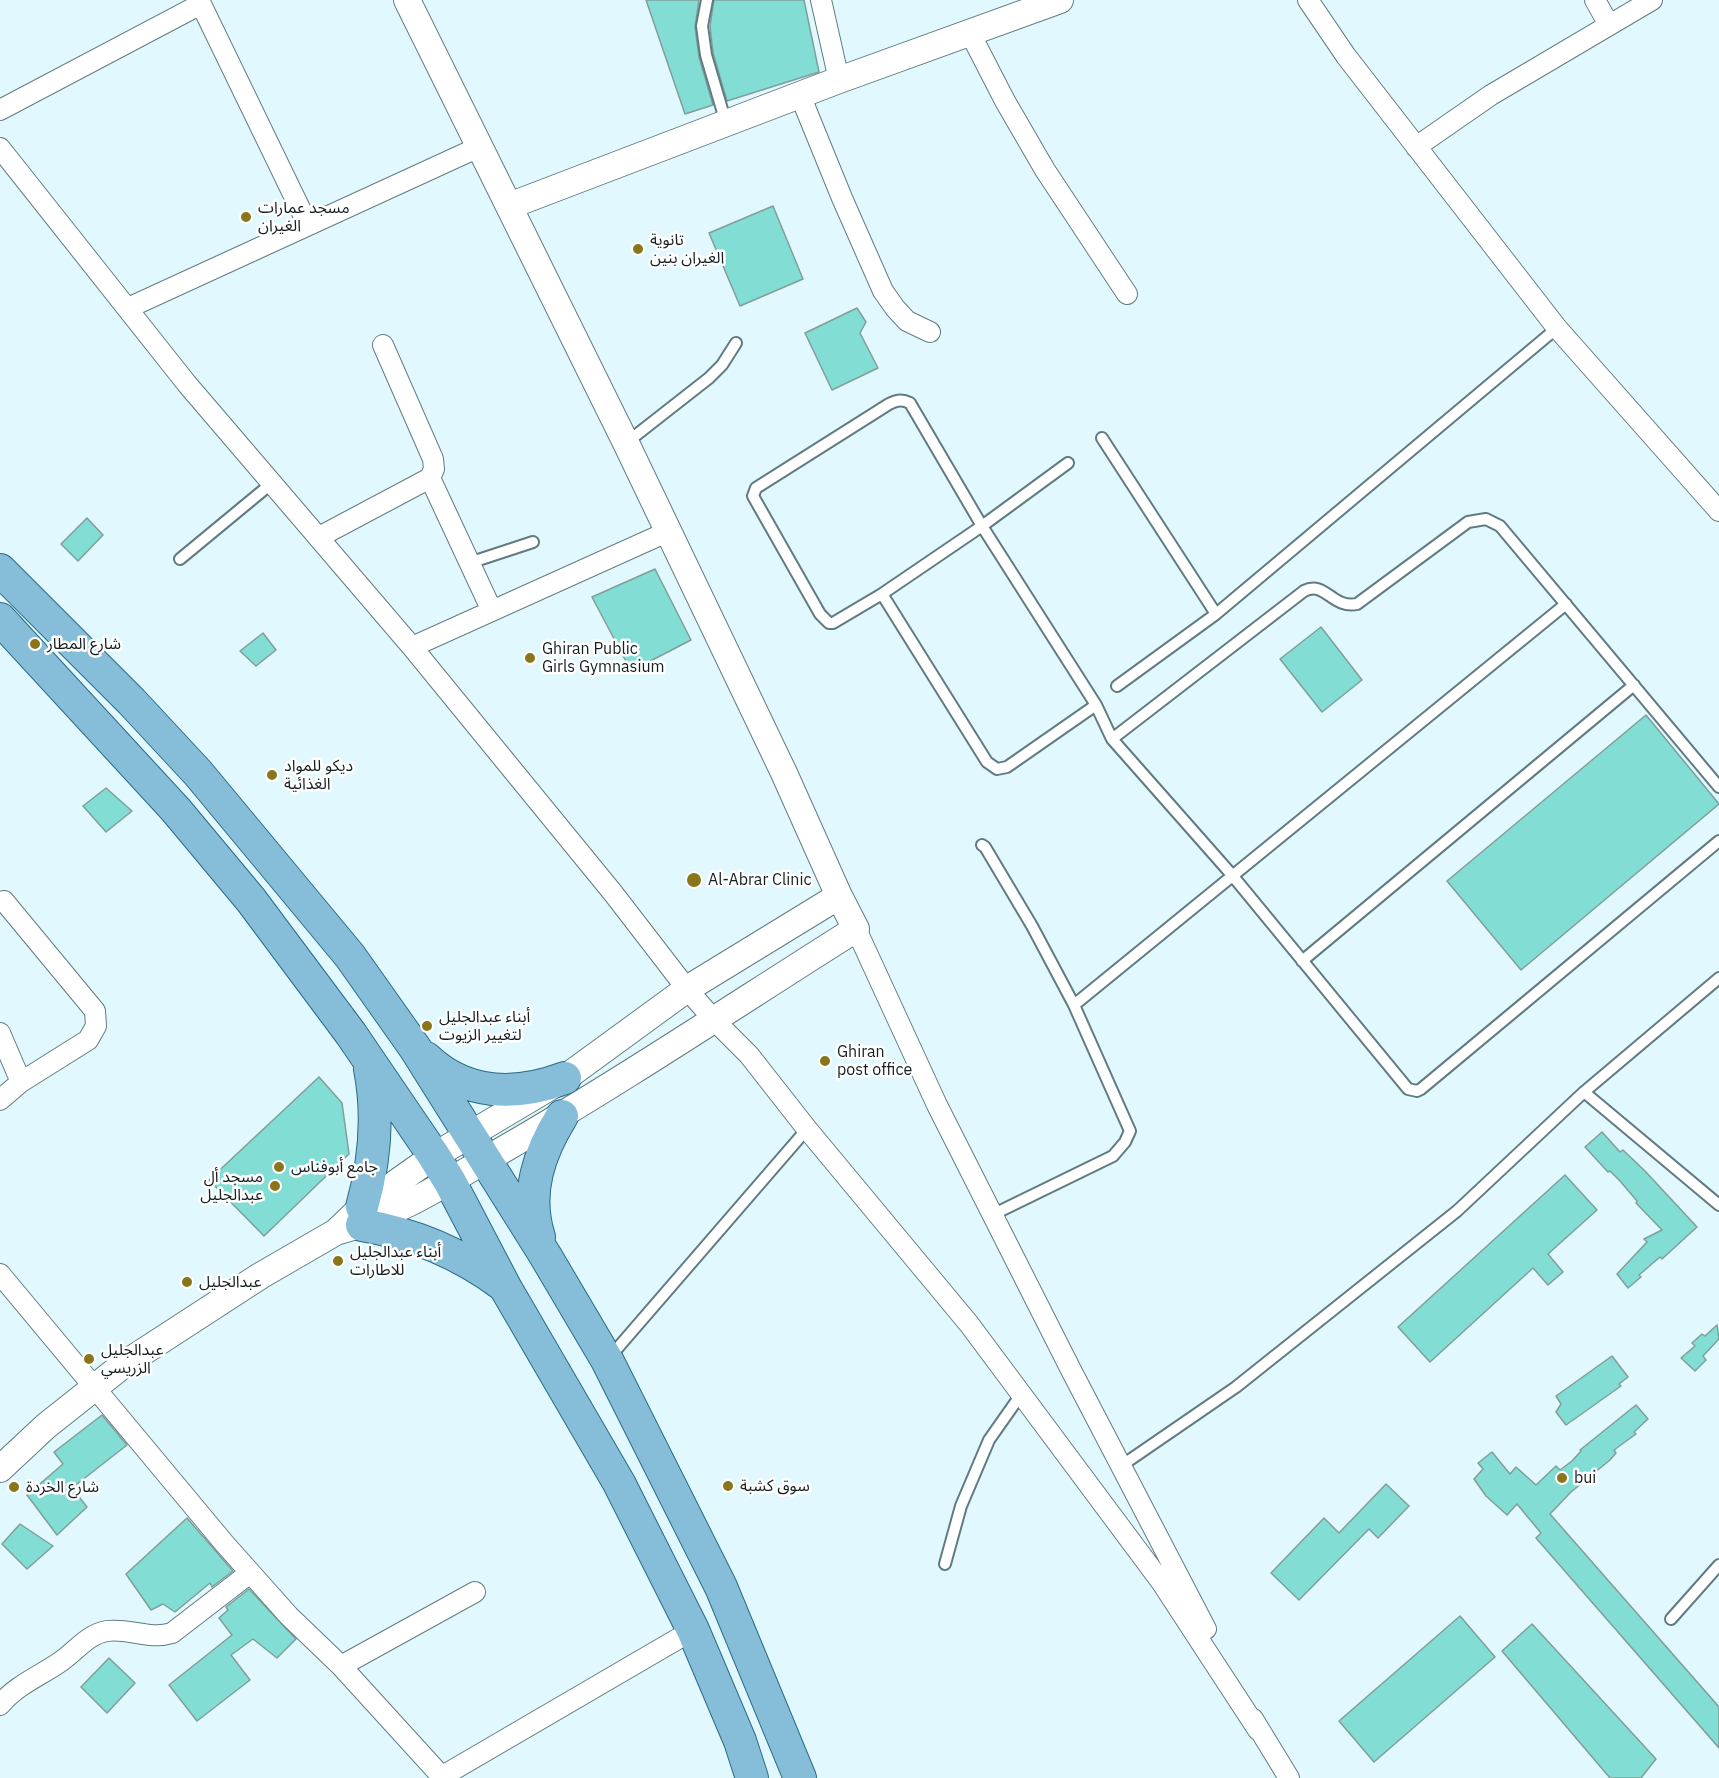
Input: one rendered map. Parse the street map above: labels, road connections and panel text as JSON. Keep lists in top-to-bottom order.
{
  "places": [
    "مسجد عمارات الغيران",
    "تانوية الغيران بنين",
    "شارع المطار",
    "Ghiran Public Girls Gymnasium",
    "ديكو للمواد الغذائية",
    "Al-Abrar Clinic",
    "أبناء عبدالجليل لتغيير الزيوت",
    "Ghiran post office",
    "جامع أبوفناس",
    "مسجد أل عبدالجليل",
    "أبناء عبدالجليل للاطارات",
    "عبدالجليل",
    "عبدالجليل الزريسي",
    "bui",
    "سوق كشبة",
    "شارع الخردة"
  ]
}
